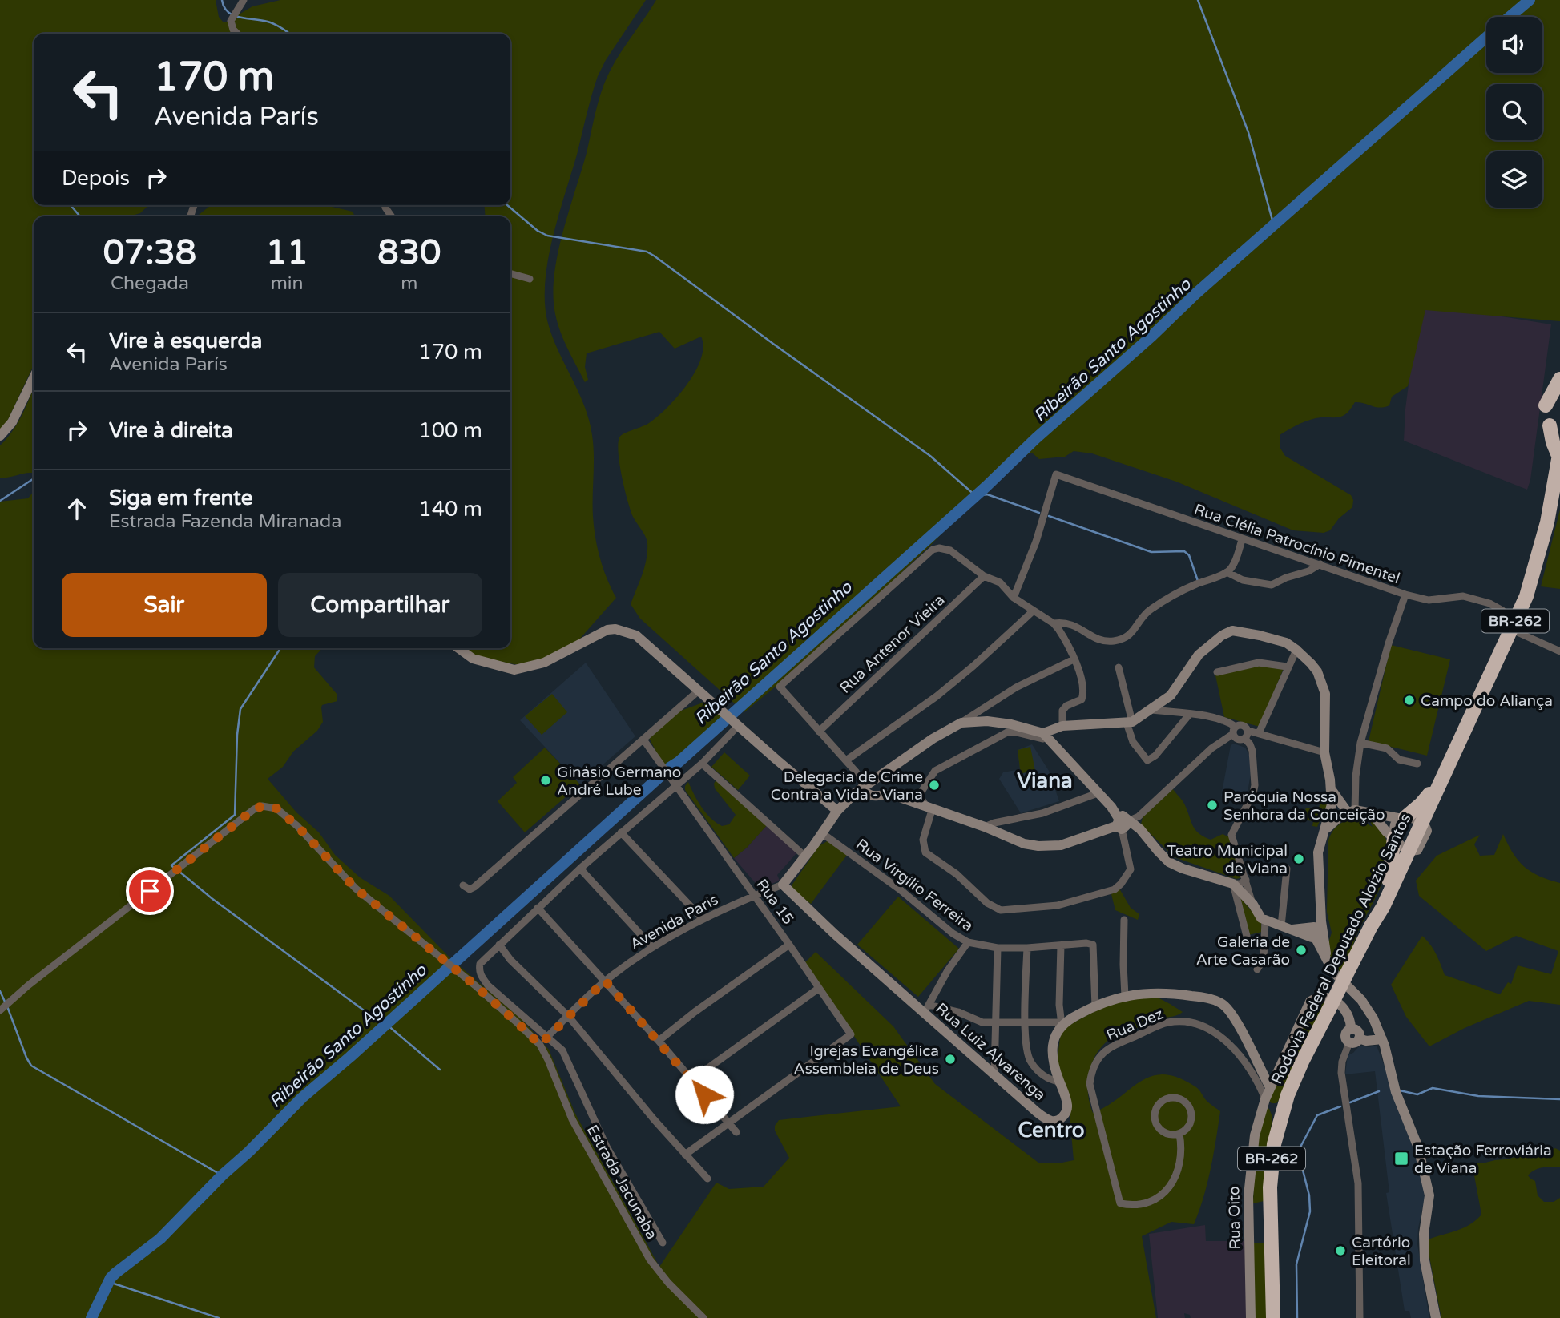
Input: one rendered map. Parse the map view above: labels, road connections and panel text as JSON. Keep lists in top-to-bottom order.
{
  "streets": {
    "highway": ["BR-262", "Rodovia Federal Deputado Aloízio Santos"],
    "street": [
      "Rua Clélia Patrocínio Pimentel",
      "Rua Antenor Vieira",
      "Rua Virgílio Ferreira",
      "Rua 15",
      "Avenida París",
      "Rua Dez",
      "Rua Luiz Alvarenga",
      "Estrada Jacunaba",
      "Rua Oito"
    ]
  },
  "crossings": [
    ["Rua Clélia Patrocínio Pimentel", "BR-262"],
    ["BR-262", "Rodovia Federal Deputado Aloízio Santos"],
    ["Rua 15", "Avenida París"],
    ["Avenida París", "Rua Luiz Alvarenga"],
    ["Avenida París", "Estrada Jacunaba"],
    ["Rua Dez", "Rua Oito"]
  ],
  "districts": ["Viana", "Centro"],
  "water": ["Ribeirão Santo Agostinho"],
  "places": {
    "other": [
      "Campo do Aliança",
      "Ginásio Germano André Lube",
      "Delegacia de Crime Contra a Vida - Viana",
      "Paróquia Nossa Senhora da Conceição",
      "Teatro Municipal de Viana",
      "Galeria de Arte Casarão",
      "Igrejas Evangélica Assembleia de Deus",
      "Cartório Eleitoral"
    ],
    "transit": ["Estação Ferroviária de Viana"]
  },
  "page": {
    "turn": ["170 m", "Avenida París"],
    "then": "Depois",
    "eta": [
      "07:38",
      "Chegada",
      "11",
      "min",
      "830",
      "m"
    ],
    "list": [
      {
        "name": "Vire à esquerda",
        "note": "Avenida París",
        "value": "170 m"
      },
      {
        "name": "Vire à direita",
        "value": "100 m"
      },
      {
        "name": "Siga em frente",
        "note": "Estrada Fazenda Miranada",
        "value": "140 m"
      }
    ],
    "buttons": ["Sair", "Compartilhar"]
  }
}
